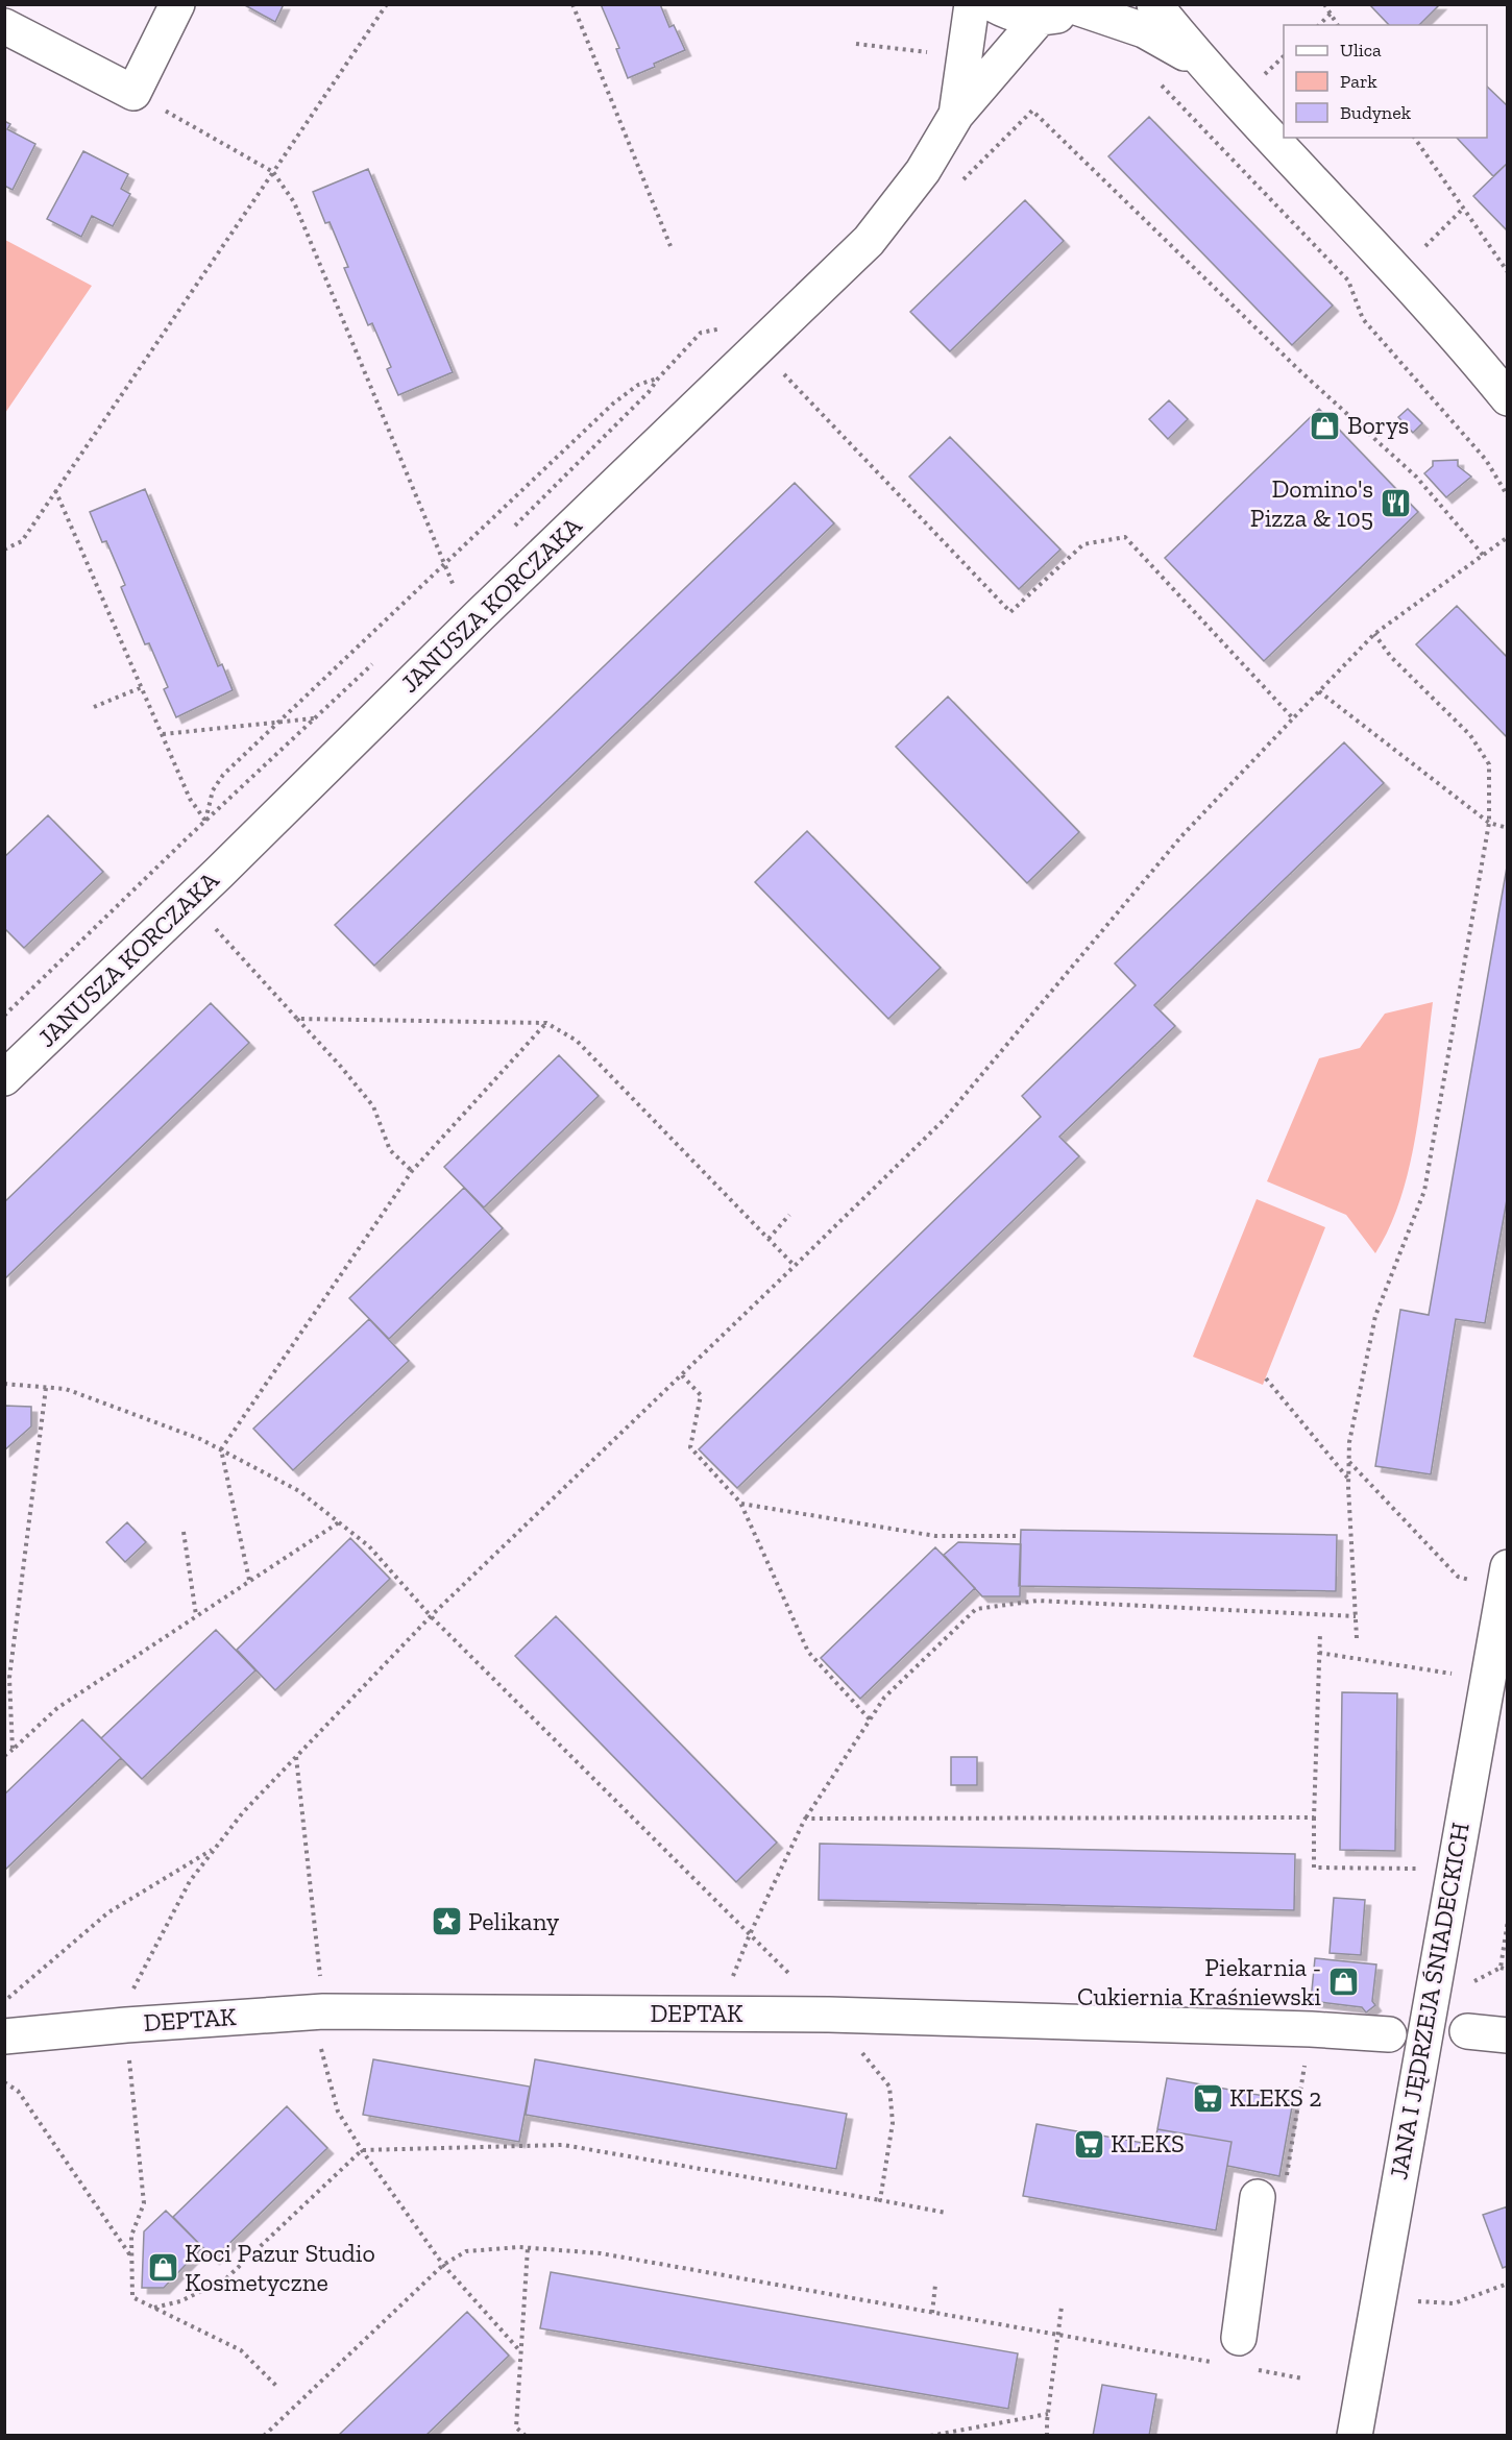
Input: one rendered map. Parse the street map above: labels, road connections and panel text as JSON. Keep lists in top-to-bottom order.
{
  "streets": {
    "street": ["JANUSZA KORCZAKA", "JANA I JĘDRZEJA ŚNIADECKICH", "DEPTAK"]
  },
  "places": {
    "shop": ["Borys", "Piekarnia - Cukiernia Kraśniewski", "Koci Pazur Studio Kosmetyczne"],
    "restaurant": ["Domino's Pizza & 105"],
    "place": ["Pelikany"],
    "supermarket": ["KLEKS 2", "KLEKS"]
  },
  "legend": ["Ulica", "Park", "Budynek"]
}
